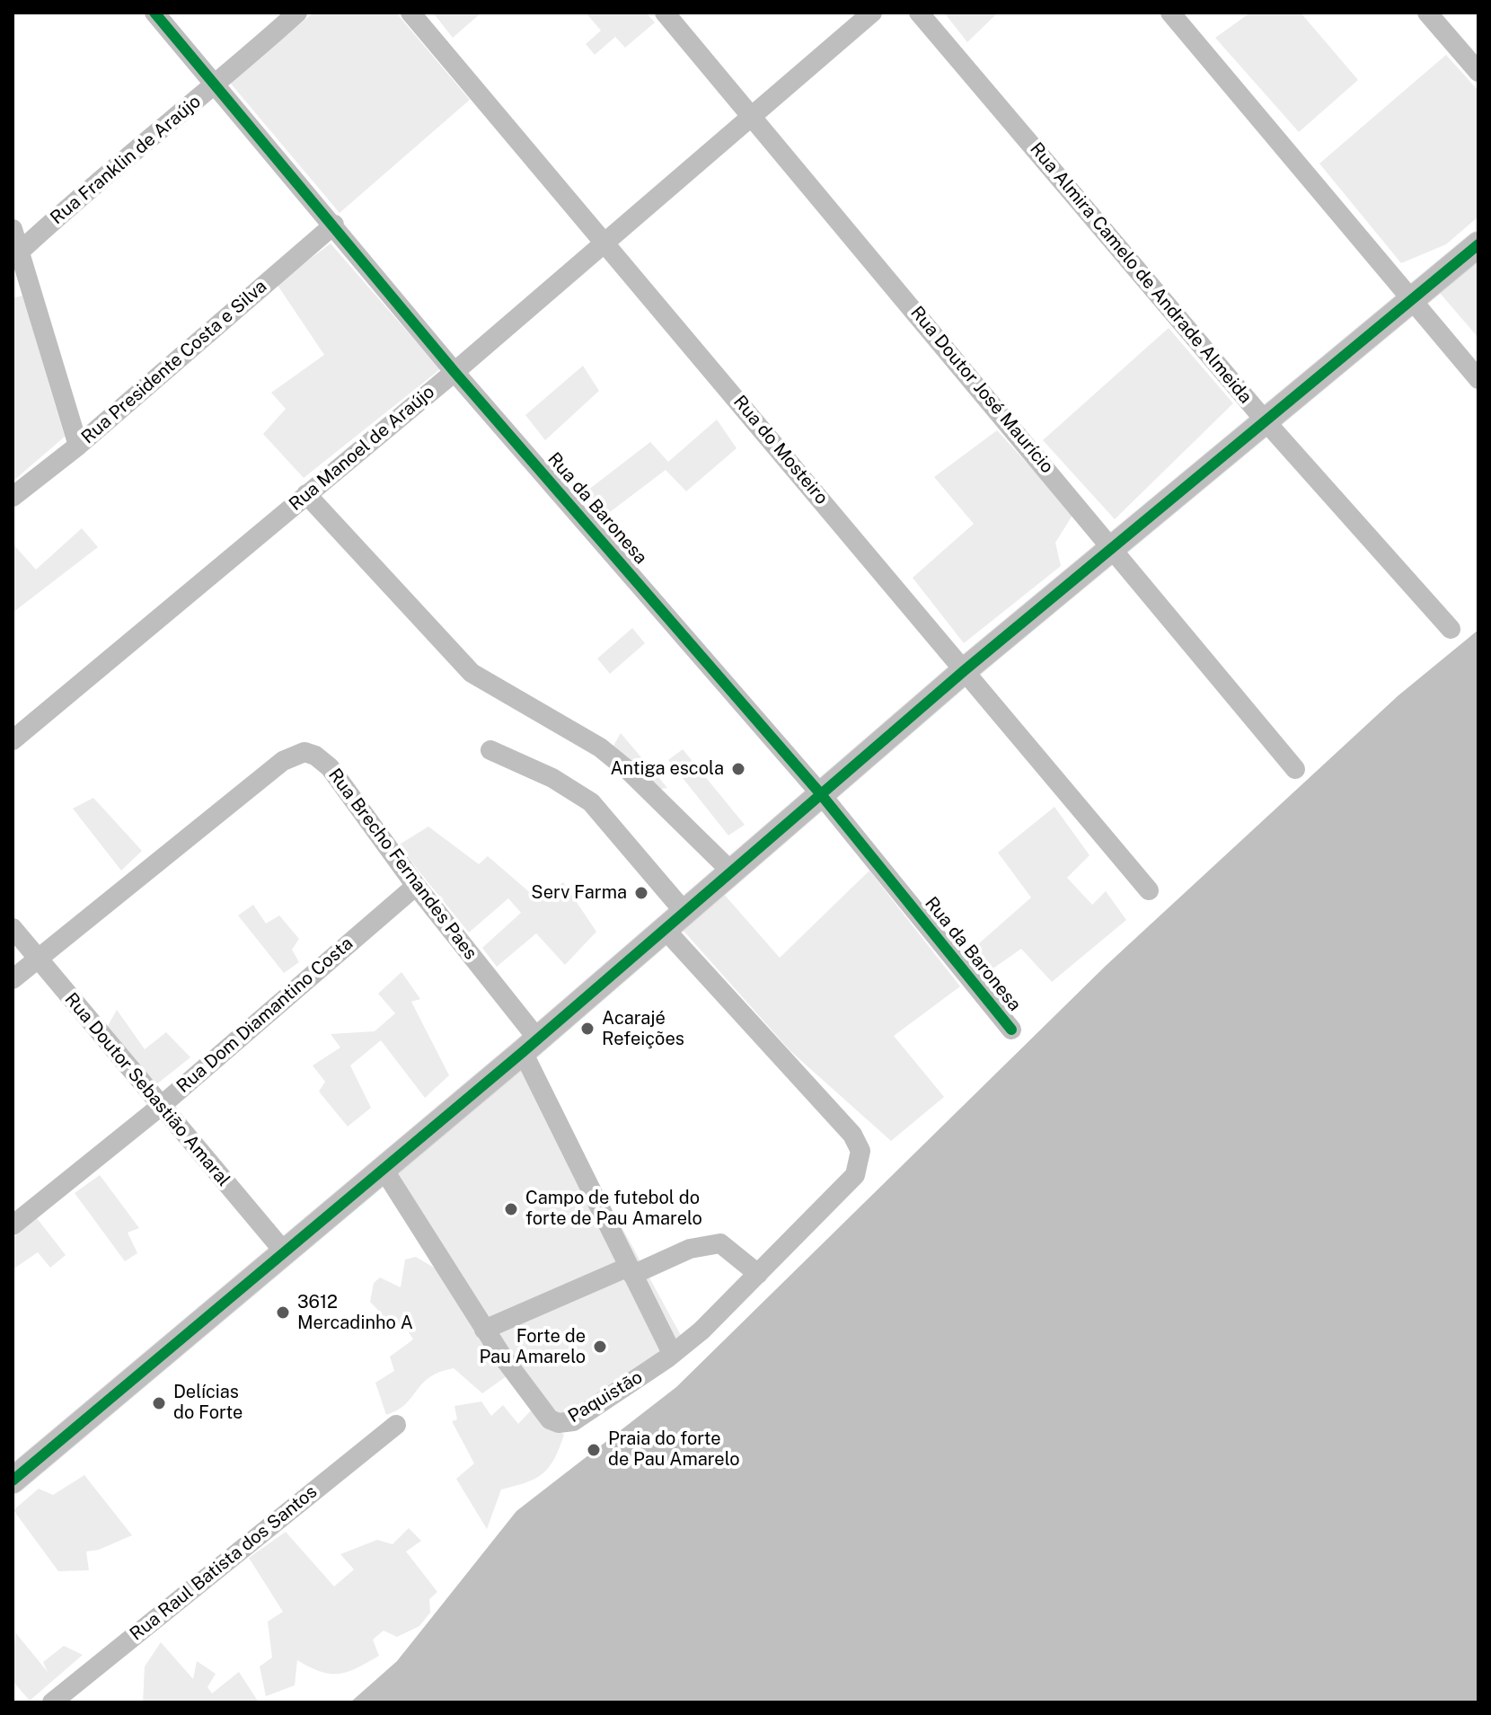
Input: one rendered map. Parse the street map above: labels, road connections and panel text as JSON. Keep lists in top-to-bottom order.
{
  "streets": {
    "street": [
      "Rua Franklin de Araújo",
      "Rua Almira Camelo de Andrade Almeida",
      "Rua Presidente Costa e Silva",
      "Rua Doutor José Maurício",
      "Rua Manoel de Araújo",
      "Rua do Mosteiro",
      "Rua da Baronesa",
      "Rua Brecho Fernandes Paes",
      "Rua Dom Diamantino Costa",
      "Rua Doutor Sebastião Amaral",
      "Paquistão",
      "Rua Raul Batista dos Santos"
    ]
  },
  "crossings": [
    ["Rua Franklin de Araújo", "Rua da Baronesa"],
    ["Rua Presidente Costa e Silva", "Rua da Baronesa"],
    ["Rua Doutor José Maurício", "Rua Manoel de Araújo"],
    ["Rua Manoel de Araújo", "Rua do Mosteiro"],
    ["Rua Manoel de Araújo", "Rua da Baronesa"],
    ["Rua Brecho Fernandes Paes", "Rua Dom Diamantino Costa"],
    ["Rua Brecho Fernandes Paes", "Rua Doutor Sebastião Amaral"],
    ["Rua Dom Diamantino Costa", "Rua Doutor Sebastião Amaral"]
  ],
  "places": [
    "Antiga escola",
    "Serv Farma",
    "Acarajé Refeições",
    "Campo de futebol do forte de Pau Amarelo",
    "3612 Mercadinho A",
    "Forte de Pau Amarelo",
    "Delícias do Forte",
    "Praia do forte de Pau Amarelo"
  ]
}
